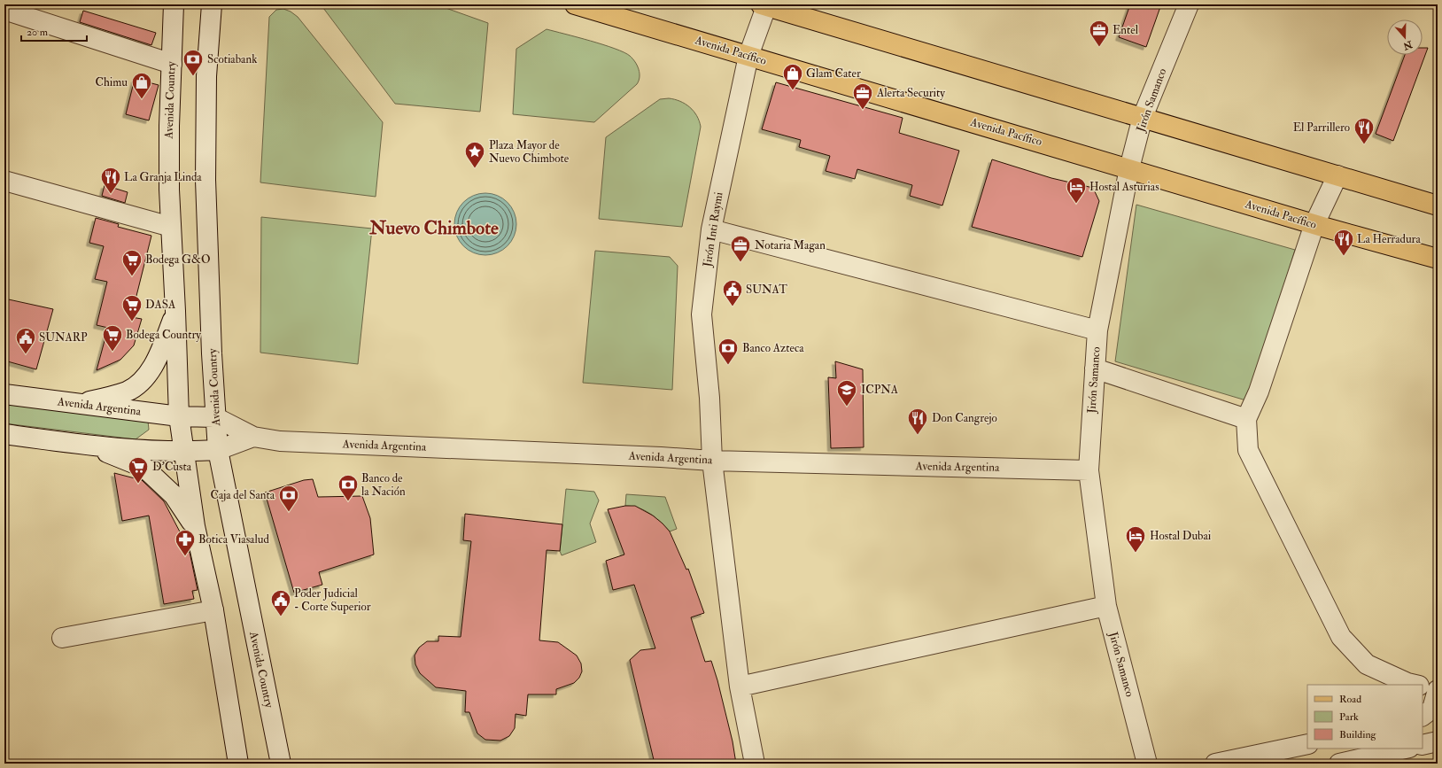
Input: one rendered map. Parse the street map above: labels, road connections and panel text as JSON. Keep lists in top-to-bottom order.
{
  "streets": {
    "main road": ["Avenida Pacífico"],
    "street": [
      "Avenida Country",
      "Jirón Samanco",
      "Jirón Inti Raymi",
      "Avenida Argentina"
    ]
  },
  "crossings": [
    ["Avenida Pacífico", "Jirón Samanco"],
    ["Avenida Pacífico", "Jirón Inti Raymi"],
    ["Avenida Country", "Avenida Argentina"],
    ["Jirón Samanco", "Avenida Argentina"],
    ["Jirón Inti Raymi", "Avenida Argentina"]
  ],
  "districts": ["Nuevo Chimbote"],
  "places": {
    "office": ["Entel", "Alerta Security", "Notaria Magan"],
    "bank": [
      "Scotiabank",
      "Banco Azteca",
      "Banco de la Nación",
      "Caja del Santa"
    ],
    "shop": ["Glam Cater", "Chimu"],
    "restaurant": [
      "El Parrillero",
      "La Granja Linda",
      "La Herradura",
      "Don Cangrejo"
    ],
    "place": ["Plaza Mayor de Nuevo Chimbote"],
    "hotel": ["Hostal Asturias", "Hostal Dubai"],
    "supermarket": [
      "Bodega G&O",
      "DASA",
      "Bodega Country",
      "D'Custa"
    ],
    "public building": ["SUNAT", "SUNARP", "Poder Judicial - Corte Superior"],
    "school or university": ["ICPNA"],
    "pharmacy": ["Botica Viasalud"]
  },
  "legend": ["Road", "Park", "Building"],
  "scale_bar": "20 m",
  "north": "bottom"
}
